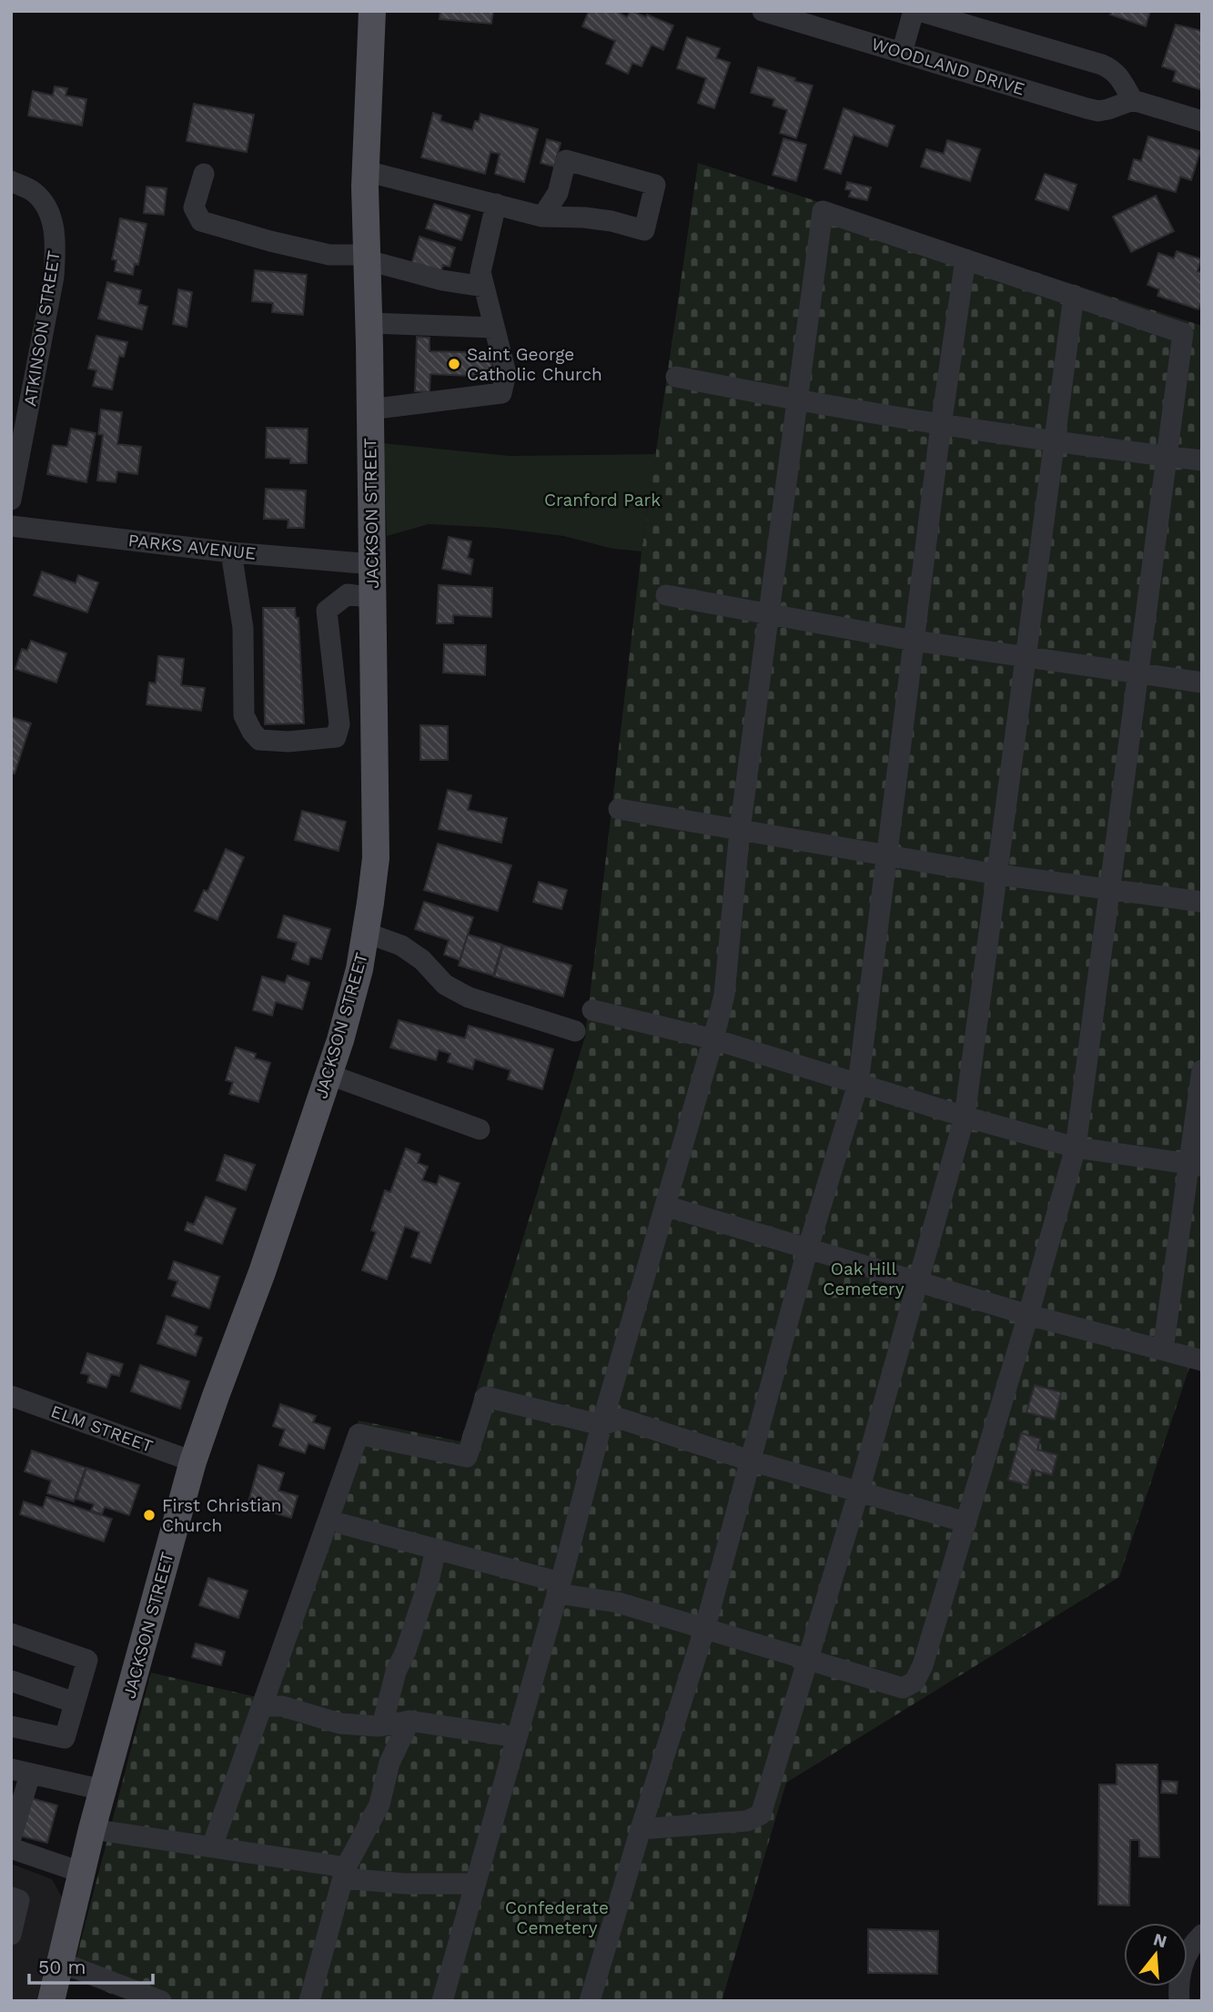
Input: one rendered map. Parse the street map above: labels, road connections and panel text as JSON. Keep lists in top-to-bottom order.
{
  "streets": {
    "main road": ["JACKSON STREET"],
    "street": [
      "WOODLAND DRIVE",
      "ATKINSON STREET",
      "PARKS AVENUE",
      "ELM STREET"
    ]
  },
  "crossings": [
    ["JACKSON STREET", "PARKS AVENUE"],
    ["JACKSON STREET", "ELM STREET"]
  ],
  "parks": ["Cranford Park", "Oak Hill Cemetery", "Confederate Cemetery"],
  "places": ["Saint George Catholic Church", "First Christian Church"],
  "scale_bar": "50 m",
  "north": "top"
}
